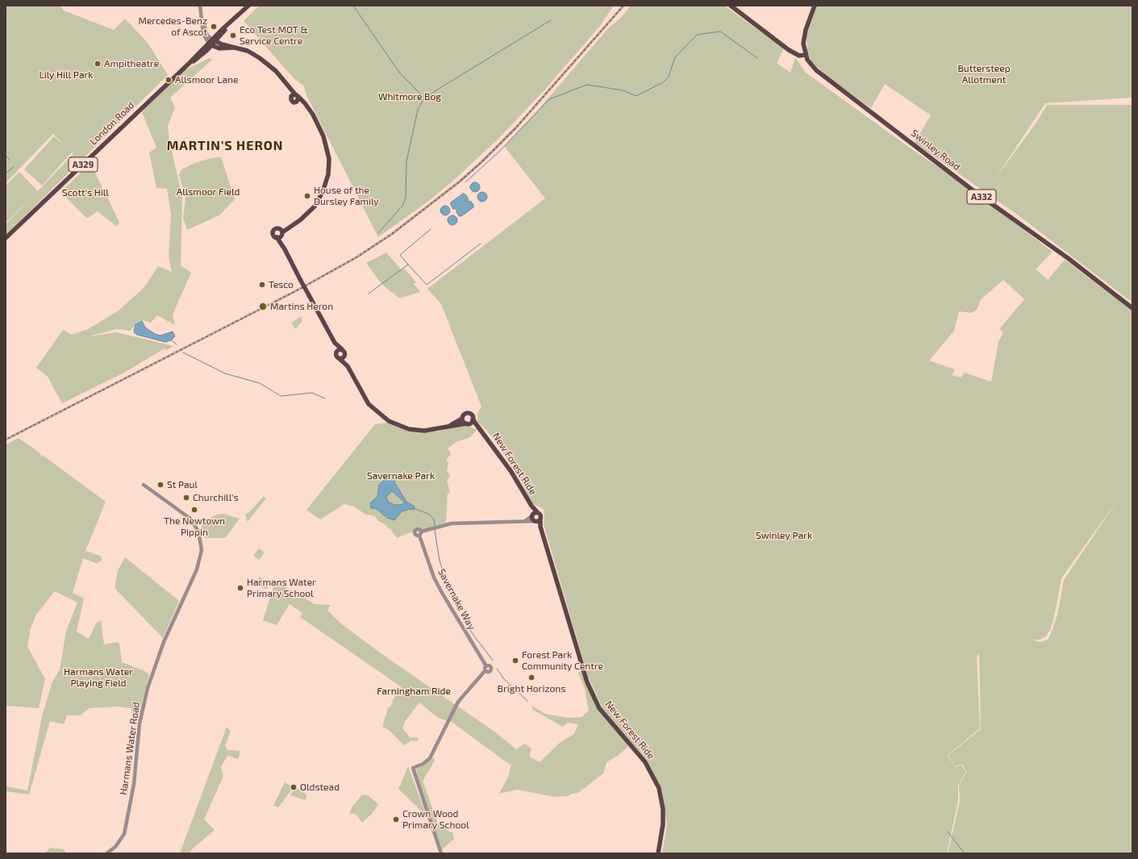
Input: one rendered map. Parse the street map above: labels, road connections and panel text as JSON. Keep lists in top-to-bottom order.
{
  "streets": {
    "main road": [
      "London Road",
      "Swinley Road",
      "A329",
      "A332",
      "New Forest Ride"
    ],
    "street": ["Savernake Way", "Harmans Water Road"]
  },
  "crossings": [
    ["New Forest Ride", "Savernake Way"]
  ],
  "districts": ["MARTIN'S HERON"],
  "parks": [
    "Buttersteep Allotment",
    "Lily Hill Park",
    "Whitmore Bog",
    "Allsmoor Field",
    "Scott's Hill",
    "Savernake Park",
    "Swinley Park",
    "Harmans Water Playing Field",
    "Farningham Ride"
  ],
  "places": [
    "Mercedes-Benz of Ascot",
    "Eco Test MOT & Service Centre",
    "Ampitheatre",
    "Allsmoor Lane",
    "House of the Dursley Family",
    "Tesco",
    "Martins Heron",
    "St Paul",
    "Churchill's",
    "The Newtown Pippin",
    "Harmans Water Primary School",
    "Forest Park Community Centre",
    "Bright Horizons",
    "Oldstead",
    "Crown Wood Primary School"
  ]
}
